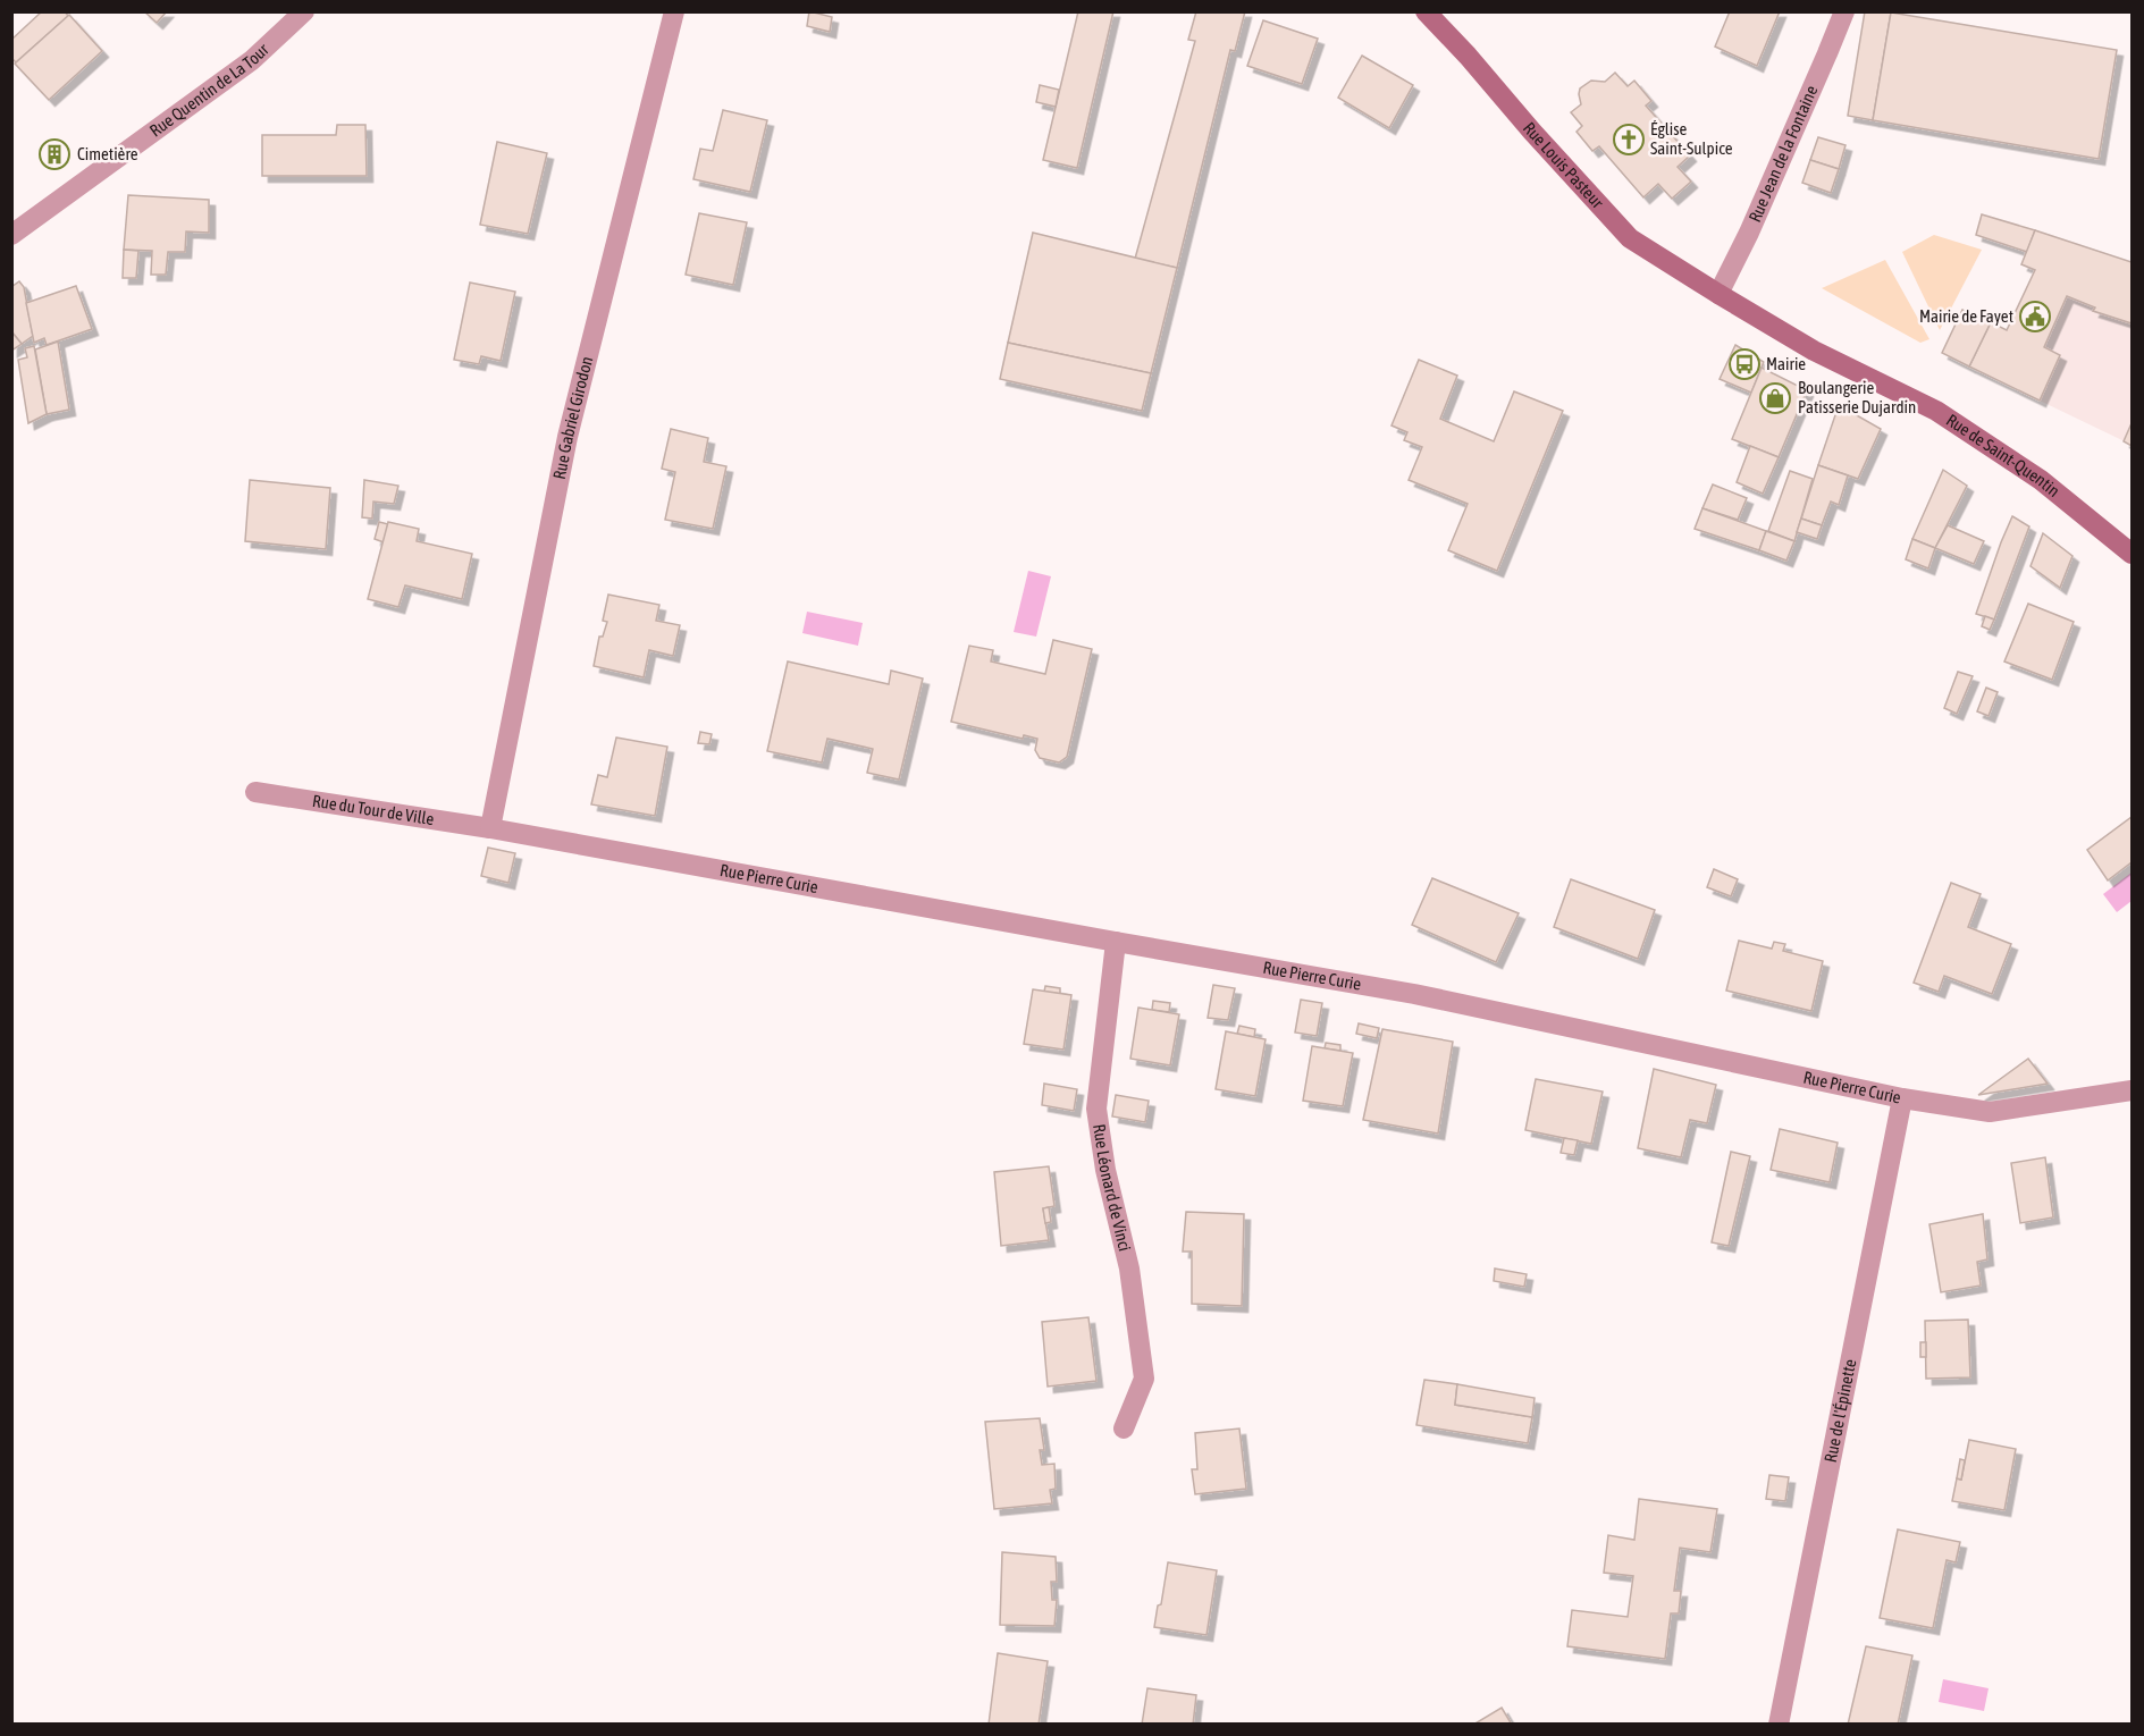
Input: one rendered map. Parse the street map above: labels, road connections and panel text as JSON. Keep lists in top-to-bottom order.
{
  "streets": {
    "main road": ["Rue Louis Pasteur", "Rue de Saint-Quentin"],
    "street": [
      "Rue Quentin de La Tour",
      "Rue Jean de la Fontaine",
      "Rue Gabriel Girodon",
      "Rue du Tour de Ville",
      "Rue Pierre Curie",
      "Rue Léonard de Vinci",
      "Rue de l'Épinette"
    ]
  },
  "crossings": [
    ["Rue Jean de la Fontaine", "Rue Louis Pasteur"],
    ["Rue Jean de la Fontaine", "Rue de Saint-Quentin"],
    ["Rue Louis Pasteur", "Rue de Saint-Quentin"],
    ["Rue Gabriel Girodon", "Rue du Tour de Ville"],
    ["Rue Gabriel Girodon", "Rue Pierre Curie"],
    ["Rue du Tour de Ville", "Rue Pierre Curie"],
    ["Rue Pierre Curie", "Rue Léonard de Vinci"],
    ["Rue Pierre Curie", "Rue de l'Épinette"]
  ],
  "places": {
    "church": ["Église Saint-Sulpice"],
    "building": ["Cimetière"],
    "public building": ["Mairie de Fayet"],
    "bus stop": ["Mairie"],
    "shop": ["Boulangerie Patisserie Dujardin"]
  }
}
